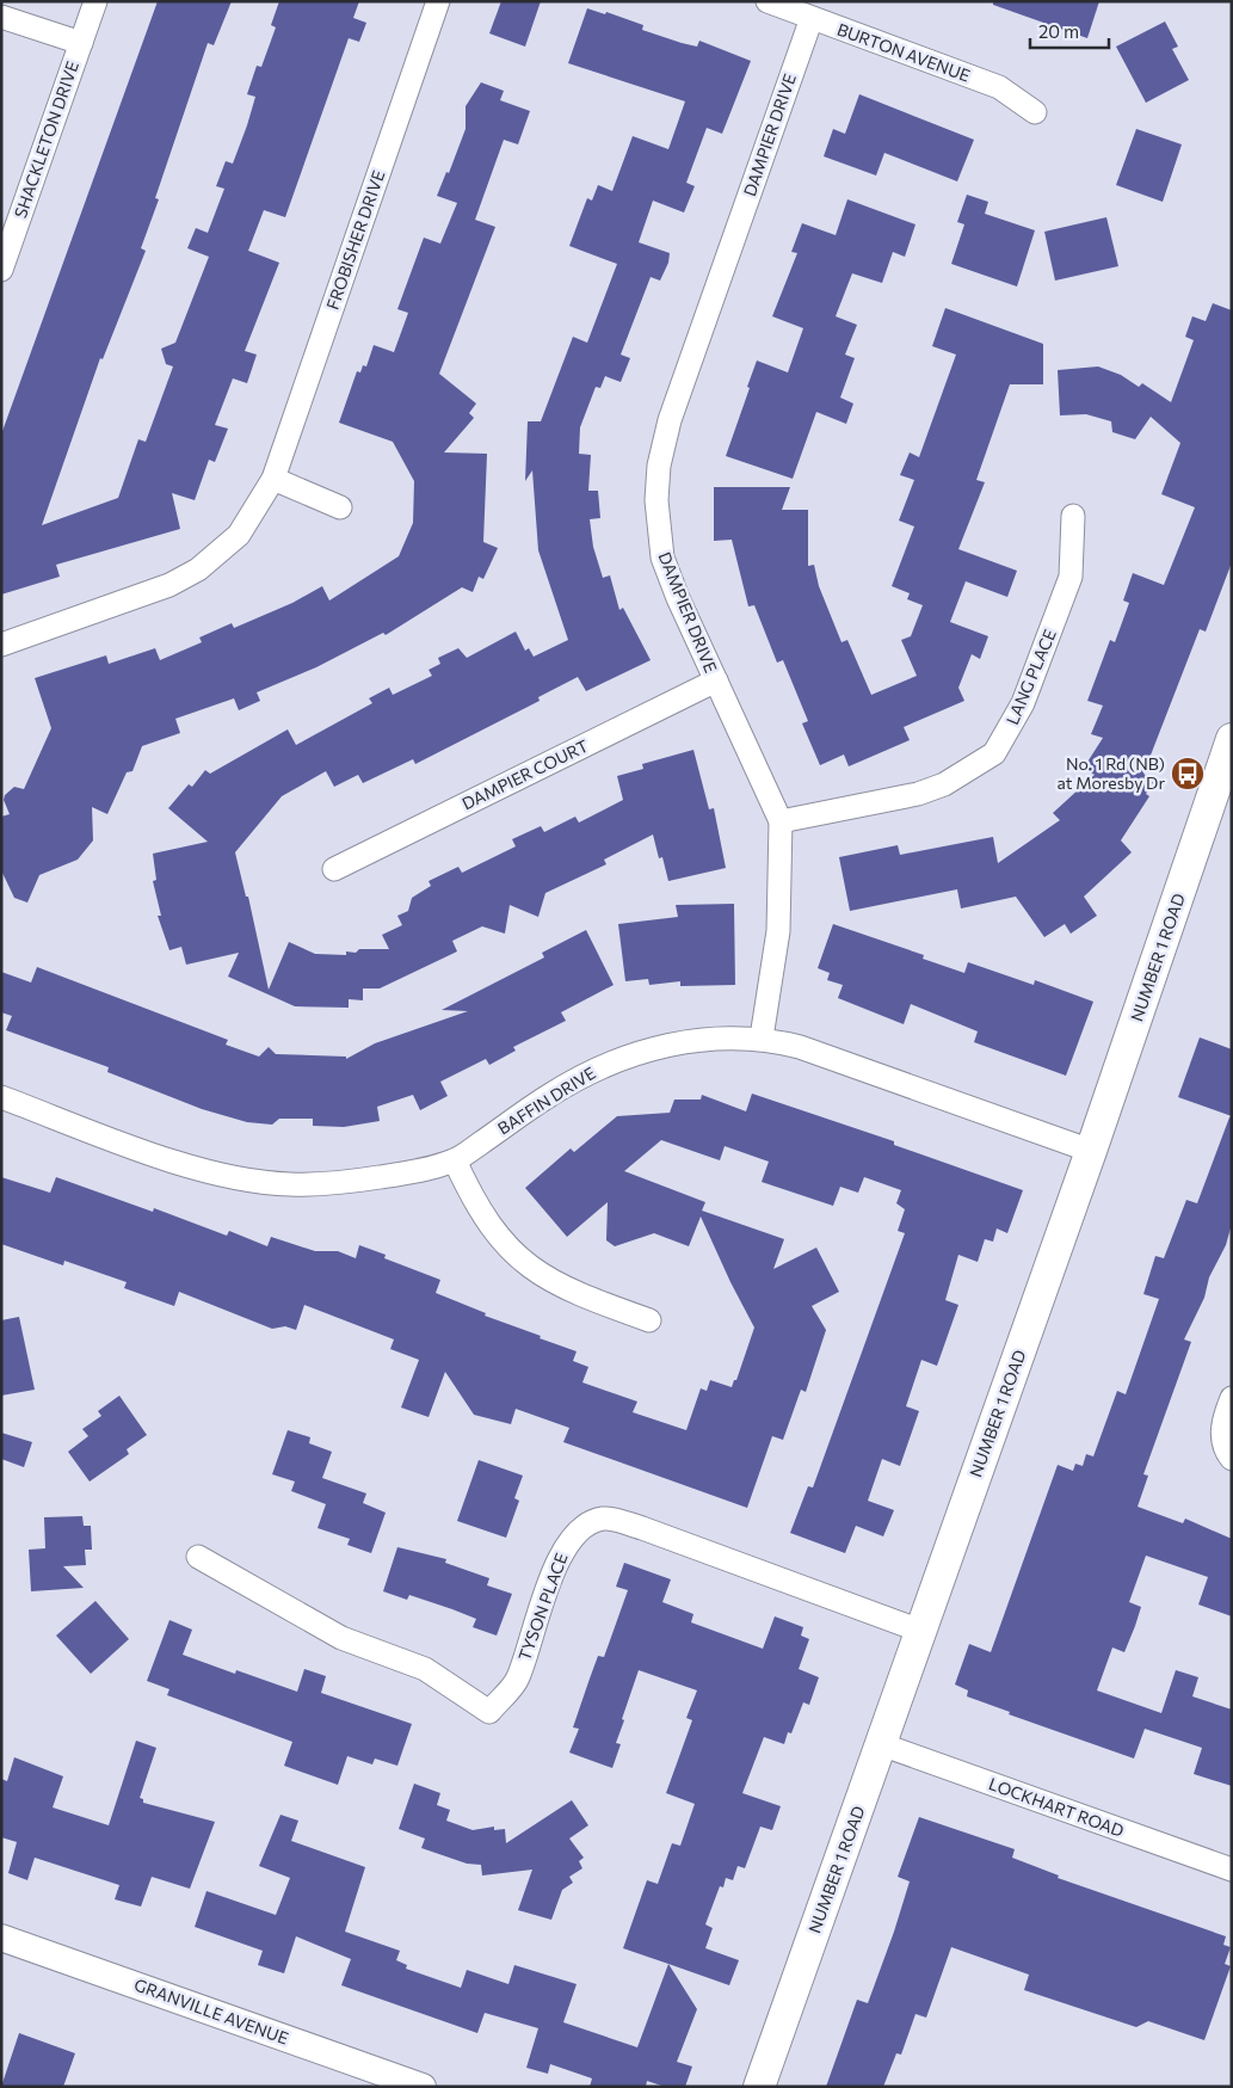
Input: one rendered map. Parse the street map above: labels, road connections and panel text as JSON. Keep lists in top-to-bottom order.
{
  "streets": {
    "main road": ["NUMBER 1 ROAD"],
    "street": [
      "BURTON AVENUE",
      "DAMPIER DRIVE",
      "SHACKLETON DRIVE",
      "FROBISHER DRIVE",
      "LANG PLACE",
      "DAMPIER COURT",
      "BAFFIN DRIVE",
      "TYSON PLACE",
      "LOCKHART ROAD",
      "GRANVILLE AVENUE"
    ]
  },
  "crossings": [
    ["BURTON AVENUE", "DAMPIER DRIVE"],
    ["DAMPIER DRIVE", "LANG PLACE"],
    ["DAMPIER DRIVE", "DAMPIER COURT"],
    ["DAMPIER DRIVE", "BAFFIN DRIVE"],
    ["NUMBER 1 ROAD", "BAFFIN DRIVE"],
    ["NUMBER 1 ROAD", "TYSON PLACE"],
    ["NUMBER 1 ROAD", "LOCKHART ROAD"]
  ],
  "places": {
    "bus stop": ["No. 1 Rd (NB) at Moresby Dr"]
  },
  "scale_bar": "20 m"
}
